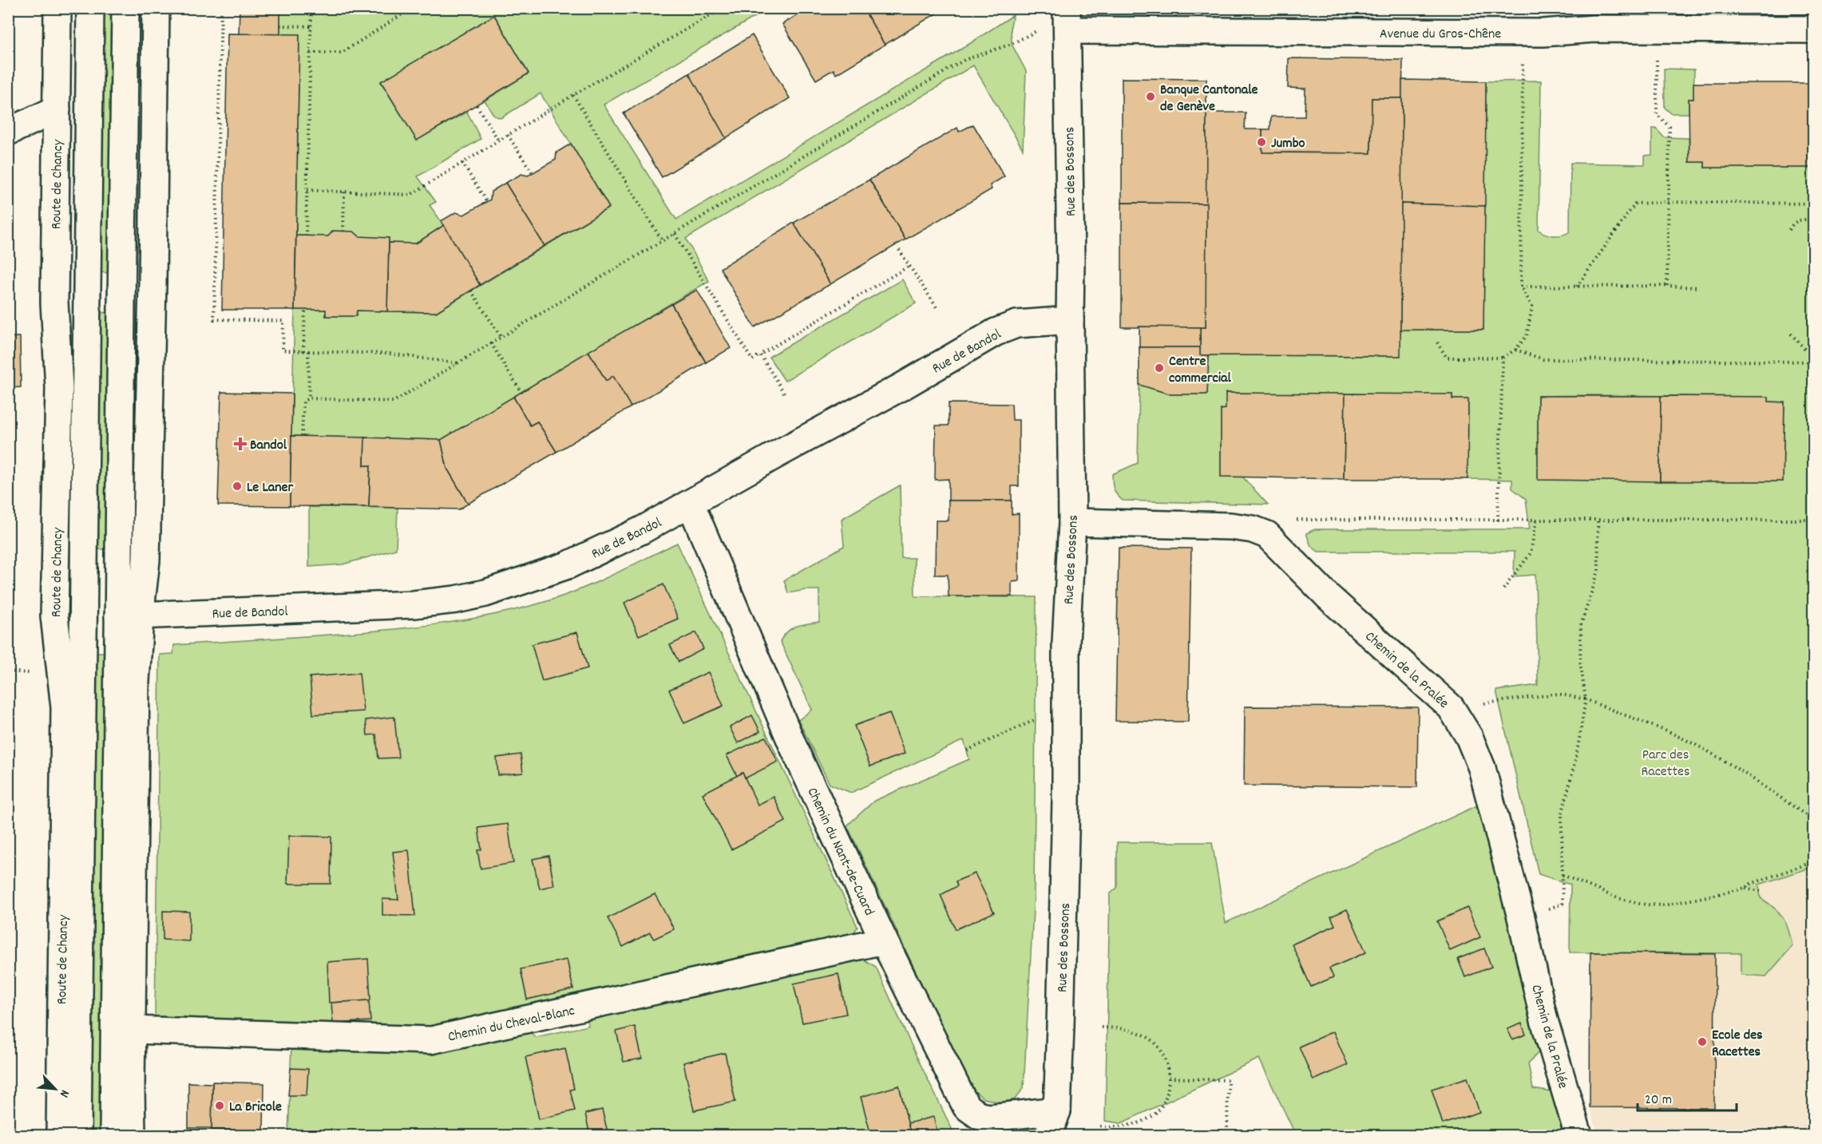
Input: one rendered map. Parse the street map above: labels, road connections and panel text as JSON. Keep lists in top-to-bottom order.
{
  "streets": {
    "street": [
      "Avenue du Gros-Chêne",
      "Rue des Bossons",
      "Route de Chancy",
      "Rue de Bandol",
      "Chemin de la Pralée",
      "Chemin du Nant-de-Cuard",
      "Chemin du Cheval-Blanc"
    ]
  },
  "crossings": [
    ["Avenue du Gros-Chêne", "Rue des Bossons"],
    ["Rue des Bossons", "Rue de Bandol"],
    ["Rue des Bossons", "Chemin de la Pralée"],
    ["Rue des Bossons", "Chemin du Nant-de-Cuard"],
    ["Route de Chancy", "Rue de Bandol"],
    ["Rue de Bandol", "Chemin du Nant-de-Cuard"],
    ["Chemin du Nant-de-Cuard", "Chemin du Cheval-Blanc"]
  ],
  "parks": ["Parc des Racettes"],
  "places": {
    "other": [
      "Banque Cantonale de Genève",
      "Jumbo",
      "Centre commercial",
      "Le Laner",
      "Ecole des Racettes",
      "La Bricole"
    ],
    "health": ["Bandol"]
  },
  "scale_bar": "20 m",
  "north": "bottom right"
}
